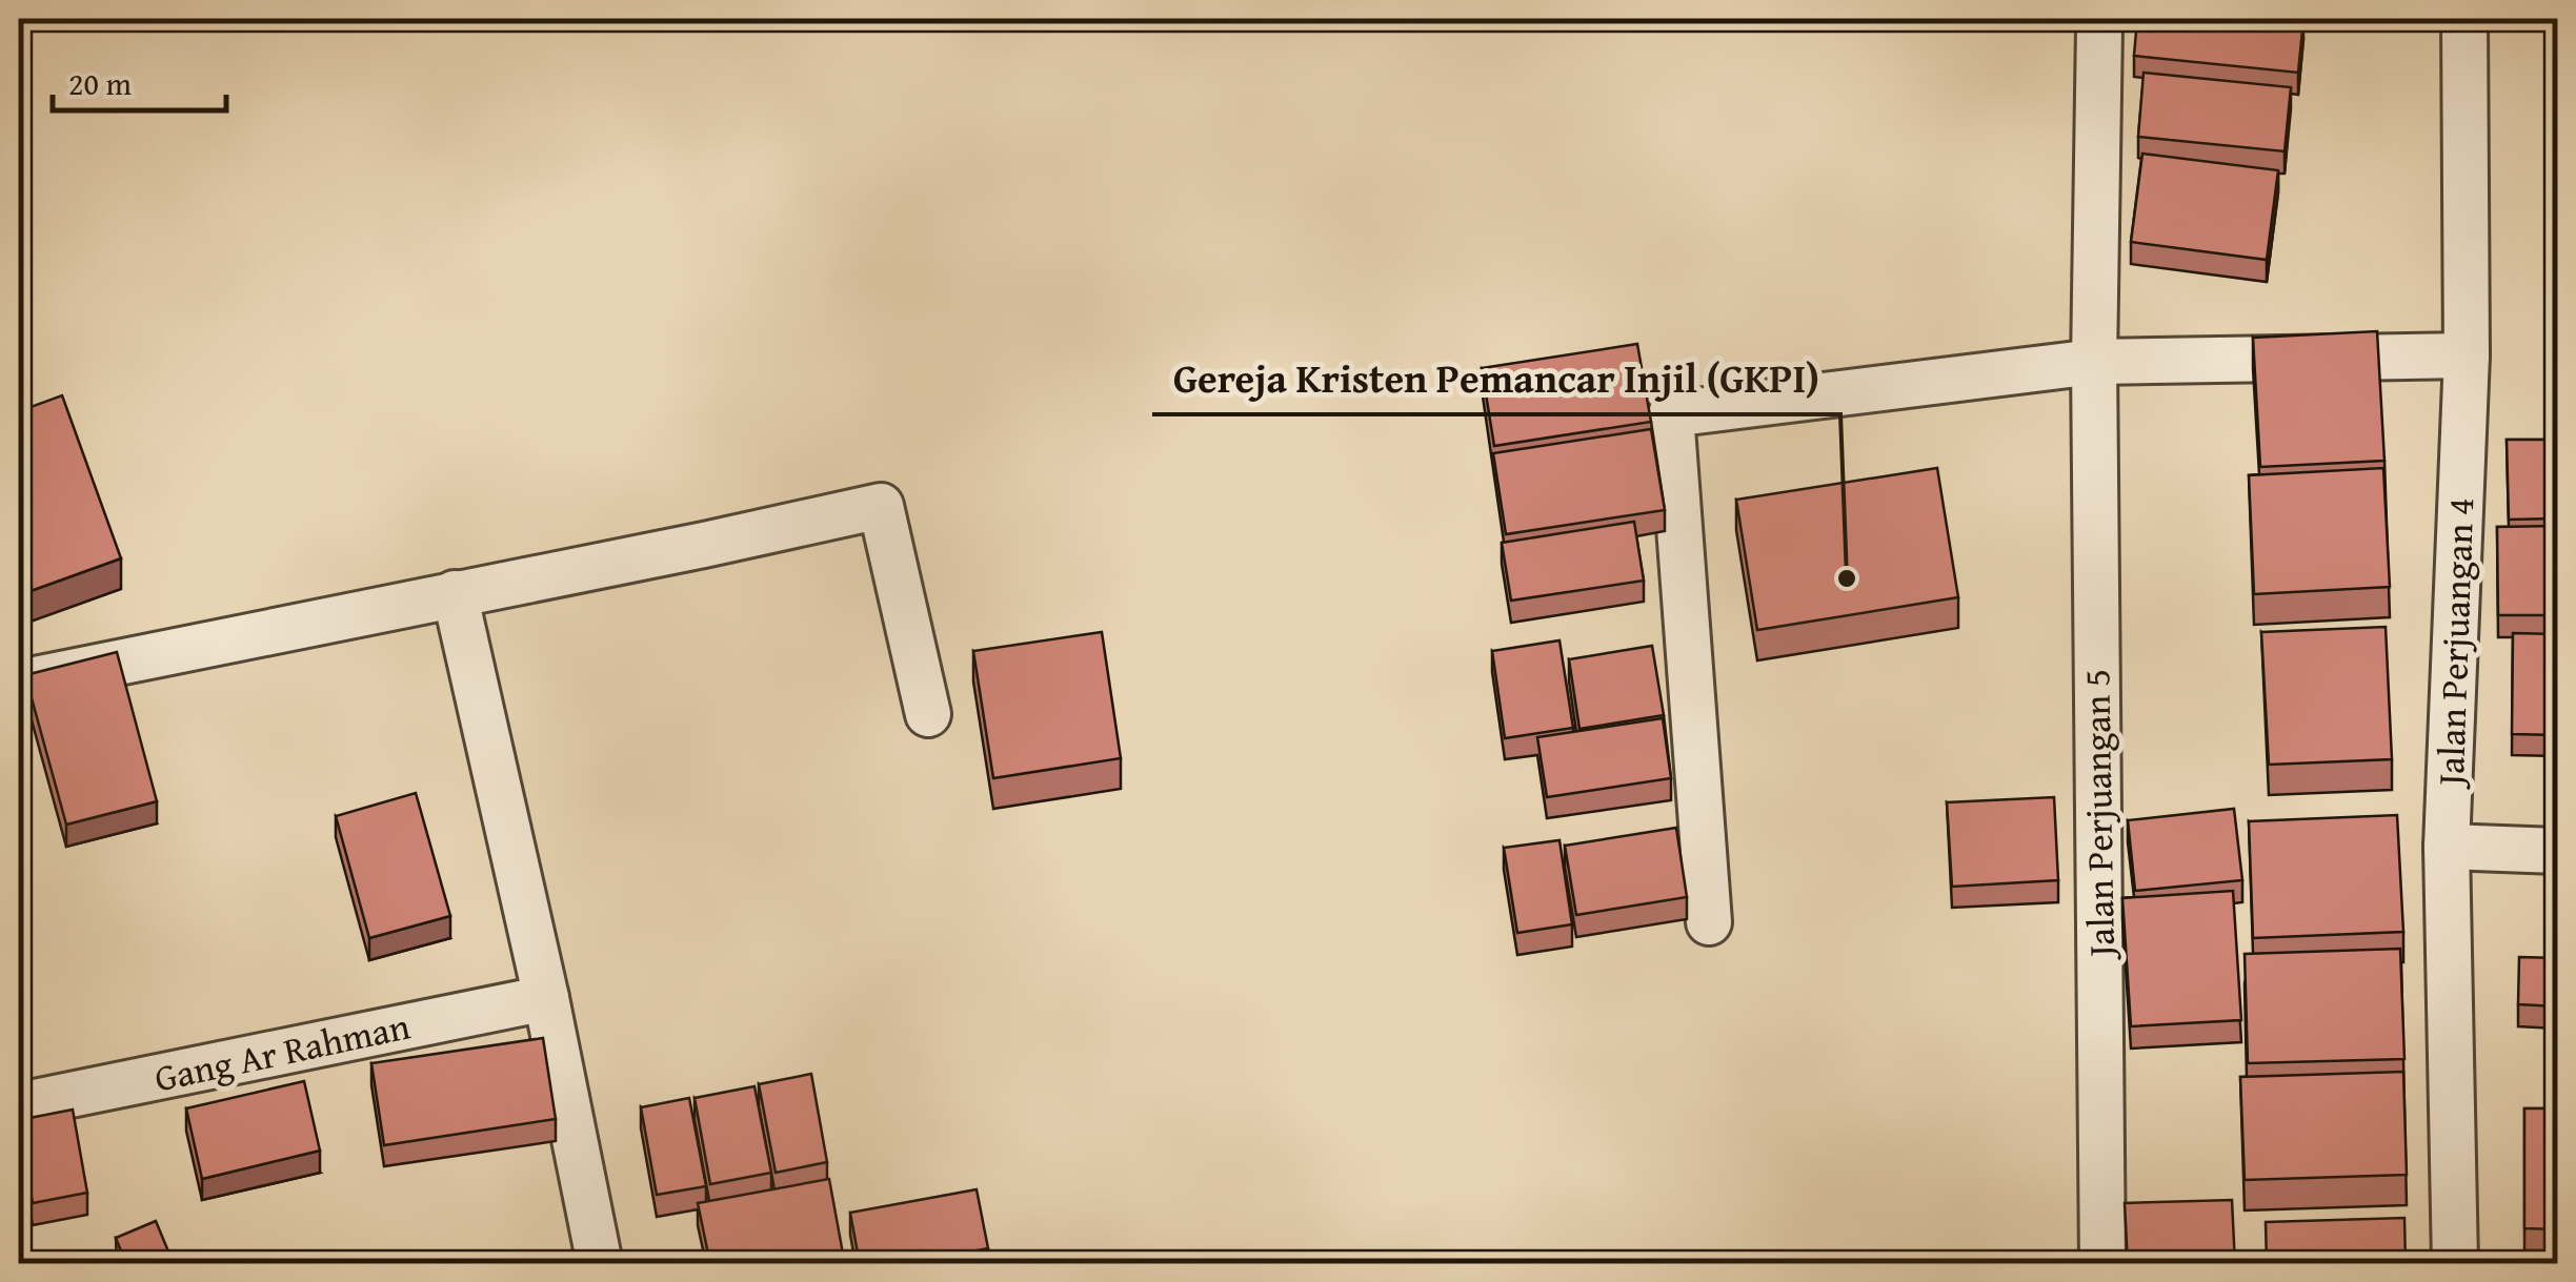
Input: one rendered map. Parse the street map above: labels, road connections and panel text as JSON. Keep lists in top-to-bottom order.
{
  "streets": {
    "street": ["Jalan Perjuangan 4", "Jalan Perjuangan 5", "Gang Ar Rahman"]
  },
  "places": ["Gereja Kristen Pemancar Injil (GKPI)"],
  "scale_bar": "20 m"
}
